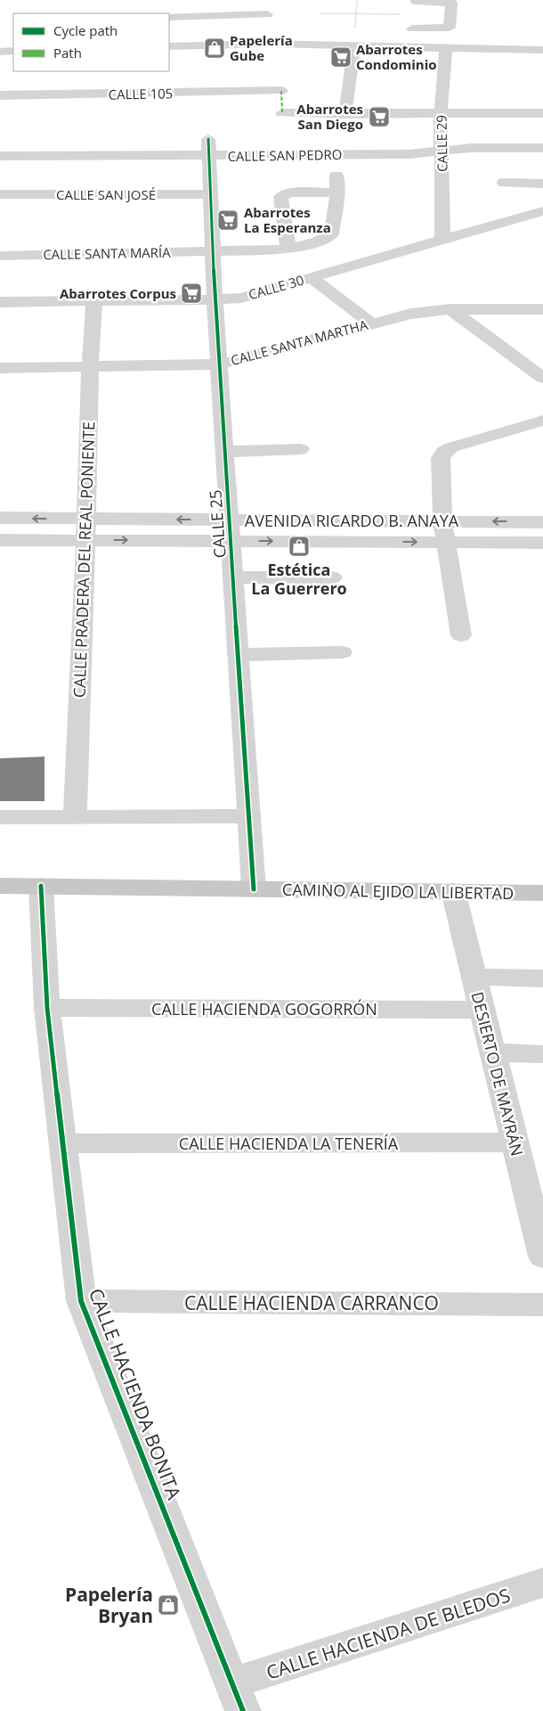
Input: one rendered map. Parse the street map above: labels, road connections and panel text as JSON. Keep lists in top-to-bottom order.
{
  "streets": {
    "main road": ["CAMINO AL EJIDO LA LIBERTAD"],
    "street": [
      "CALLE 105",
      "CALLE 29",
      "CALLE SAN PEDRO",
      "CALLE SAN JOSÉ",
      "CALLE SANTA MARÍA",
      "CALLE 30",
      "CALLE SANTA MARTHA",
      "AVENIDA RICARDO B. ANAYA",
      "CALLE 25",
      "CALLE PRADERA DEL REAL PONIENTE",
      "CALLE HACIENDA GOGORRÓN",
      "DESIERTO DE MAYRÁN",
      "CALLE HACIENDA LA TENERÍA",
      "CALLE HACIENDA CARRANCO",
      "CALLE HACIENDA BONITA",
      "CALLE HACIENDA DE BLEDOS"
    ]
  },
  "crossings": [
    ["CALLE 29", "CALLE SAN PEDRO"],
    ["CALLE 29", "CALLE 30"],
    ["CALLE SAN PEDRO", "CALLE 25"],
    ["CALLE SAN JOSÉ", "CALLE 25"],
    ["CALLE SANTA MARÍA", "CALLE 25"],
    ["CALLE 30", "CALLE 25"],
    ["CALLE 30", "CALLE PRADERA DEL REAL PONIENTE"],
    ["CALLE SANTA MARTHA", "CALLE 25"],
    ["CALLE SANTA MARTHA", "CALLE PRADERA DEL REAL PONIENTE"],
    ["AVENIDA RICARDO B. ANAYA", "CALLE 25"],
    ["AVENIDA RICARDO B. ANAYA", "CALLE PRADERA DEL REAL PONIENTE"],
    ["CALLE 25", "CAMINO AL EJIDO LA LIBERTAD"],
    ["CAMINO AL EJIDO LA LIBERTAD", "DESIERTO DE MAYRÁN"],
    ["CAMINO AL EJIDO LA LIBERTAD", "CALLE HACIENDA BONITA"],
    ["CALLE HACIENDA GOGORRÓN", "DESIERTO DE MAYRÁN"],
    ["CALLE HACIENDA GOGORRÓN", "CALLE HACIENDA BONITA"],
    ["DESIERTO DE MAYRÁN", "CALLE HACIENDA LA TENERÍA"],
    ["CALLE HACIENDA LA TENERÍA", "CALLE HACIENDA BONITA"],
    ["CALLE HACIENDA CARRANCO", "CALLE HACIENDA BONITA"],
    ["CALLE HACIENDA BONITA", "CALLE HACIENDA DE BLEDOS"]
  ],
  "places": {
    "shop": ["Papelería Gube", "Estética La Guerrero", "Papelería Bryan"],
    "supermarket": [
      "Abarrotes Condominio",
      "Abarrotes San Diego",
      "Abarrotes La Esperanza",
      "Abarrotes Corpus"
    ]
  },
  "legend": ["Cycle path", "Path"]
}
